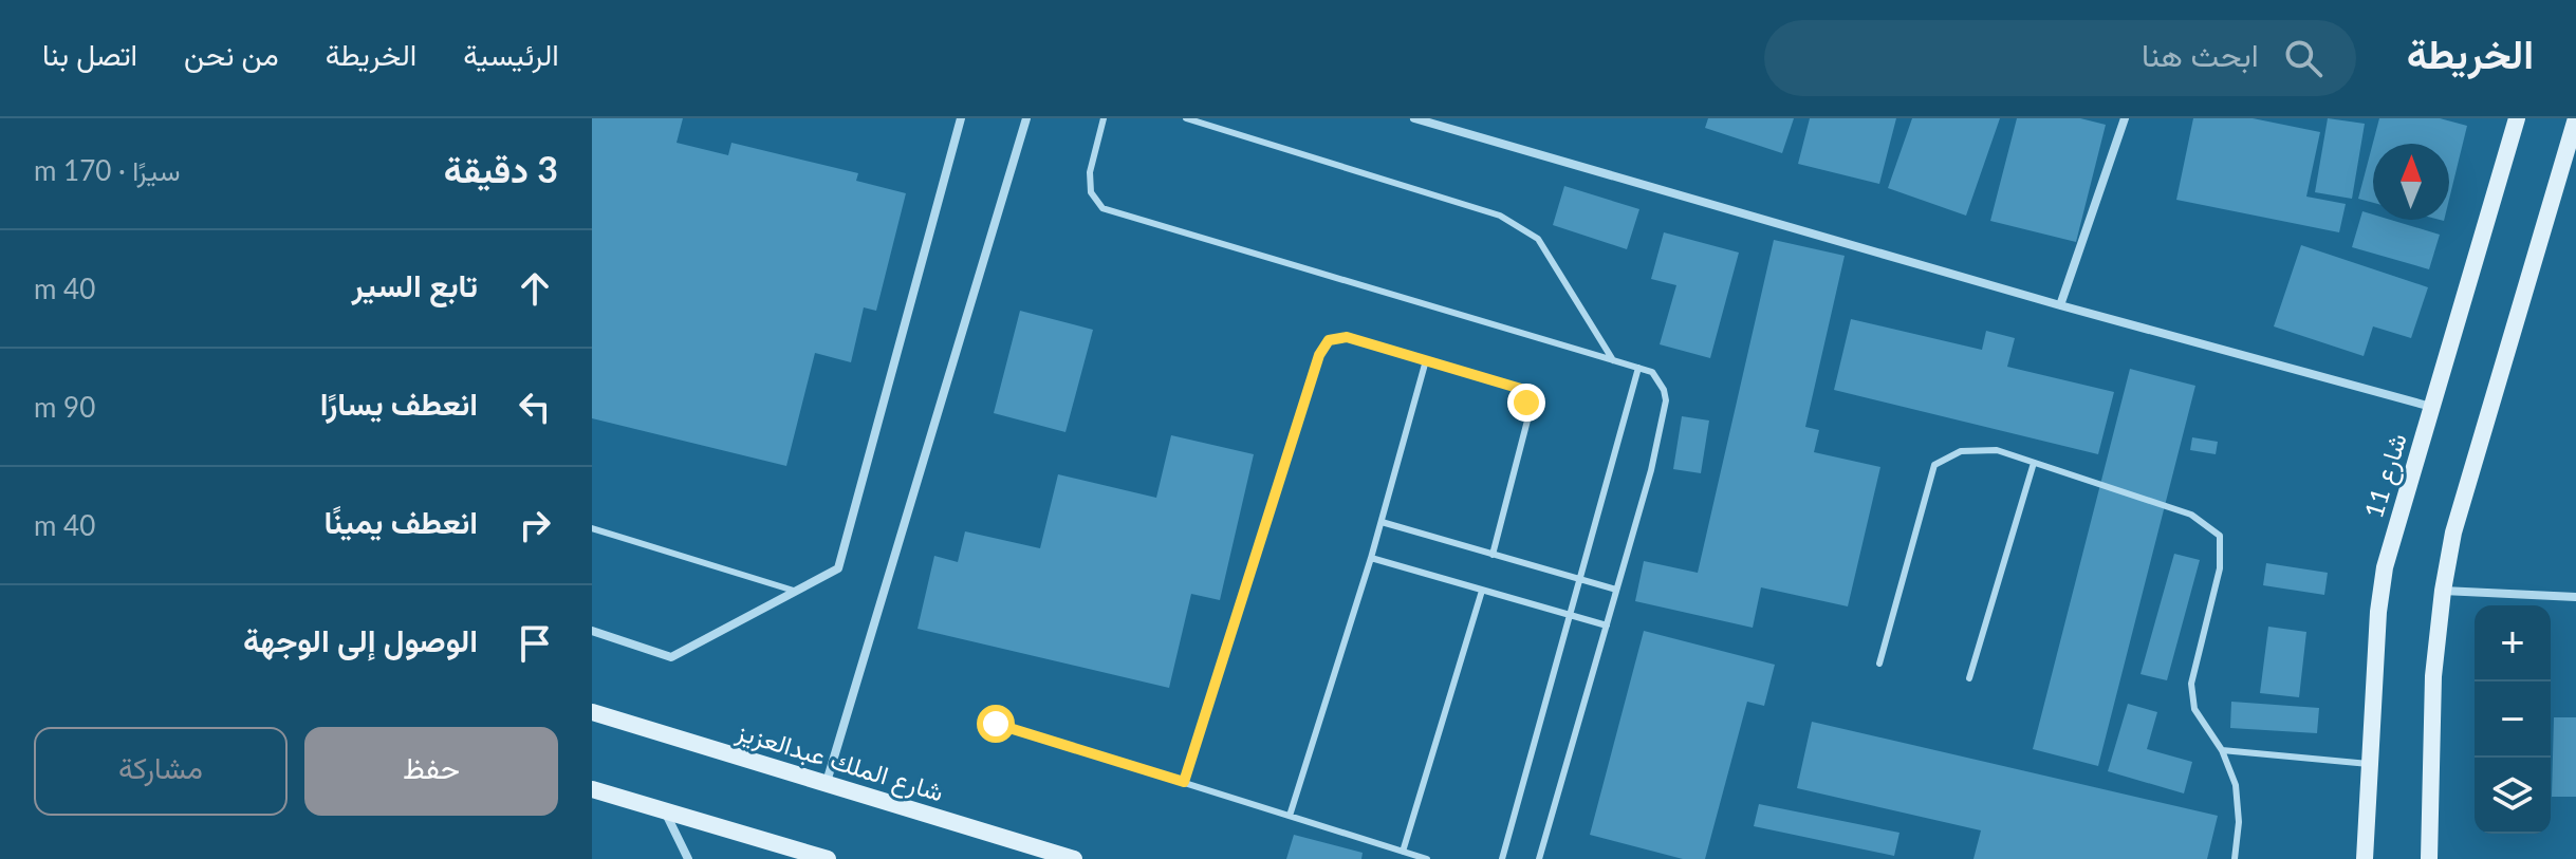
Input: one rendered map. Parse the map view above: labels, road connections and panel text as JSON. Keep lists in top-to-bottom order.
{
  "streets": {
    "street": ["شارع 11", "شارع الملك عبدالعزيز"]
  },
  "north": "top",
  "page": {
    "header": "الخريطة",
    "search": "ابحث هنا",
    "nav": [
      "الرئيسية",
      "الخريطة",
      "من نحن",
      "اتصل بنا"
    ],
    "heading": ["3 دقيقة", "سيرًا · 170 m"],
    "list": [
      ["تابع السير", "40 m"],
      ["انعطف يسارًا", "90 m"],
      ["انعطف يمينًا", "40 m"],
      "الوصول إلى الوجهة"
    ],
    "map_buttons": ["+", "−"],
    "buttons": ["حفظ", "مشاركة"]
  }
}
